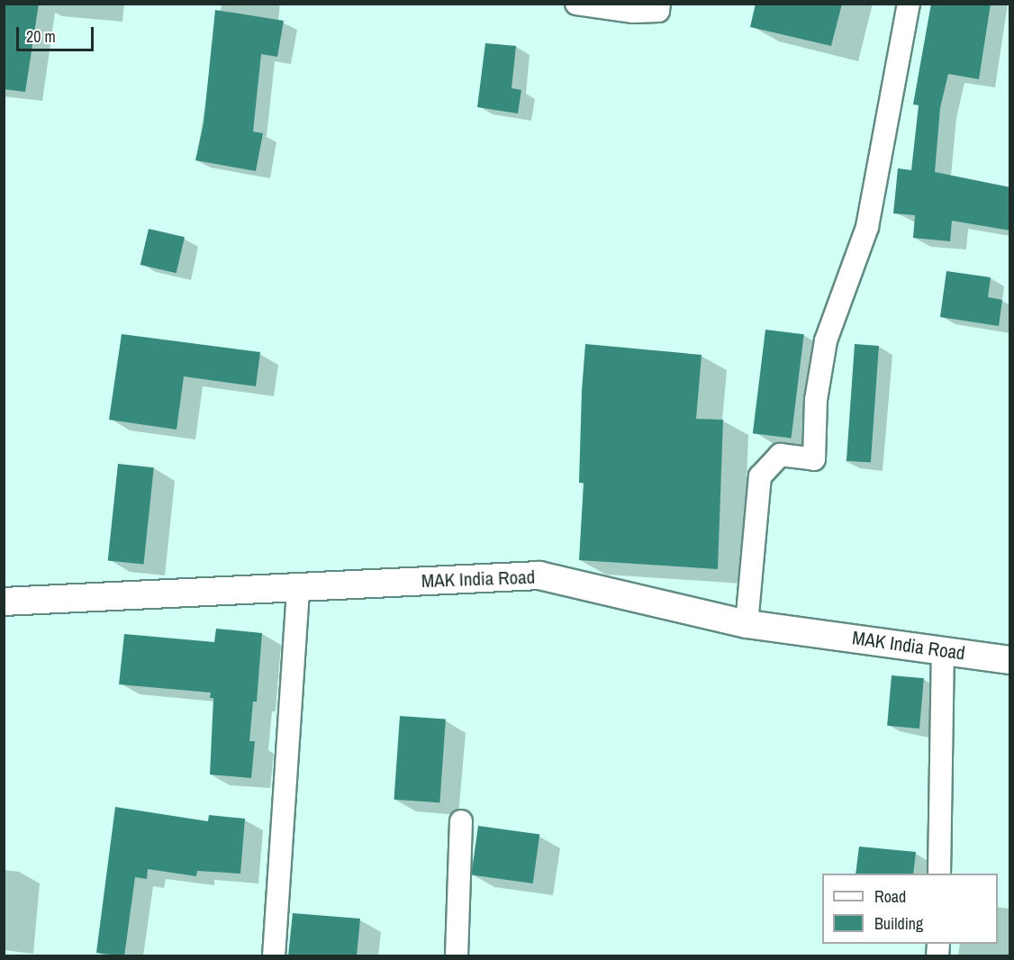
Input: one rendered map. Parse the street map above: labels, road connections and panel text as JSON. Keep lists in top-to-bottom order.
{
  "streets": {
    "street": ["MAK India Road"]
  },
  "legend": ["Road", "Building"],
  "scale_bar": "20 m"
}
